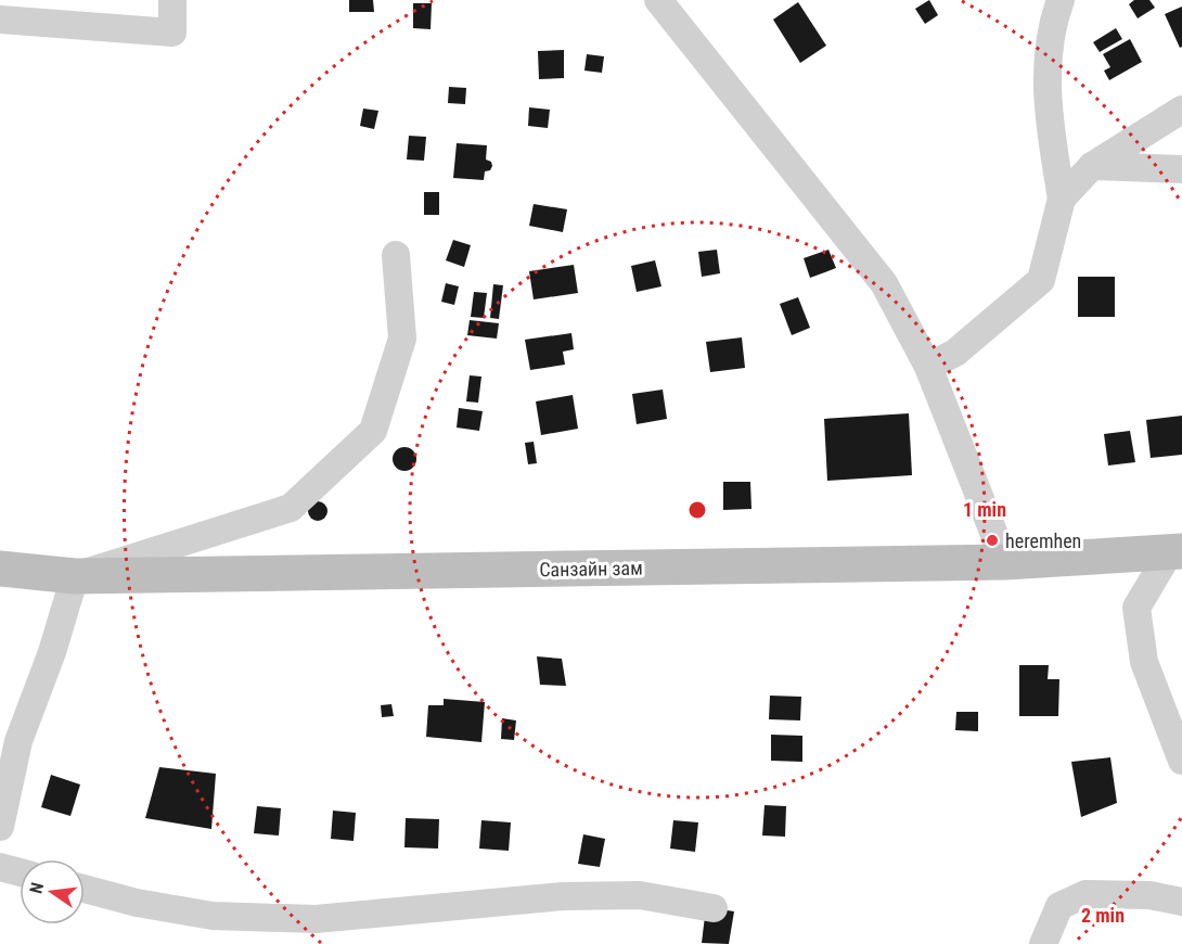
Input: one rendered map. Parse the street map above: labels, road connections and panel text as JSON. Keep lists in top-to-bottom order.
{
  "streets": {
    "main road": ["Санзайн зам"]
  },
  "places": ["heremhen"],
  "north": "left",
  "rings": ["1 min", "2 min"]
}
